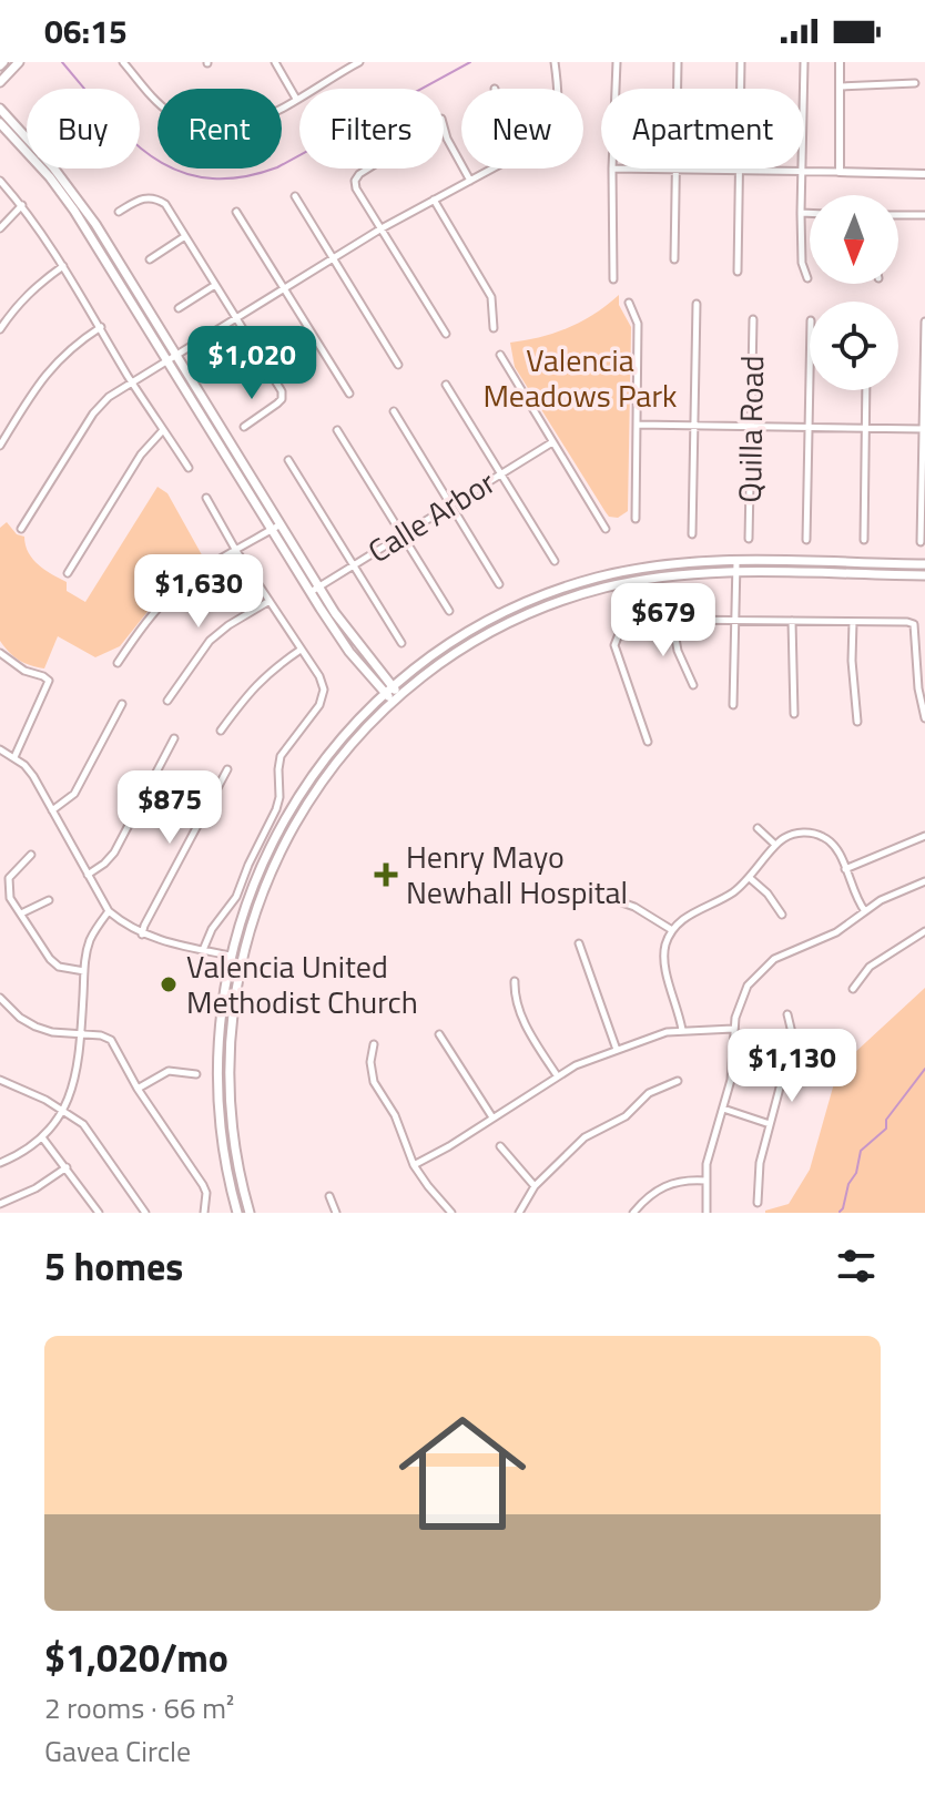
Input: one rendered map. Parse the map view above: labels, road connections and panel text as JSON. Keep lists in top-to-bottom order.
{
  "streets": {
    "street": ["Quilla Road", "Calle Arbor"]
  },
  "parks": ["Valencia Meadows Park"],
  "places": {
    "health": ["Henry Mayo Newhall Hospital"],
    "other": ["Valencia United Methodist Church"]
  },
  "north": "bottom",
  "page": {
    "status": "06:15",
    "chip": [
      "Buy",
      "Rent",
      "Filters",
      "New",
      "Apartment"
    ],
    "price": [
      "$1,020",
      "$1,630",
      "$679",
      "$875",
      "$1,130"
    ],
    "heading": "5 homes",
    "list": [
      {
        "name": "$1,020/mo",
        "note": "2 rooms · 66 m² · Gavea Circle"
      }
    ]
  }
}
